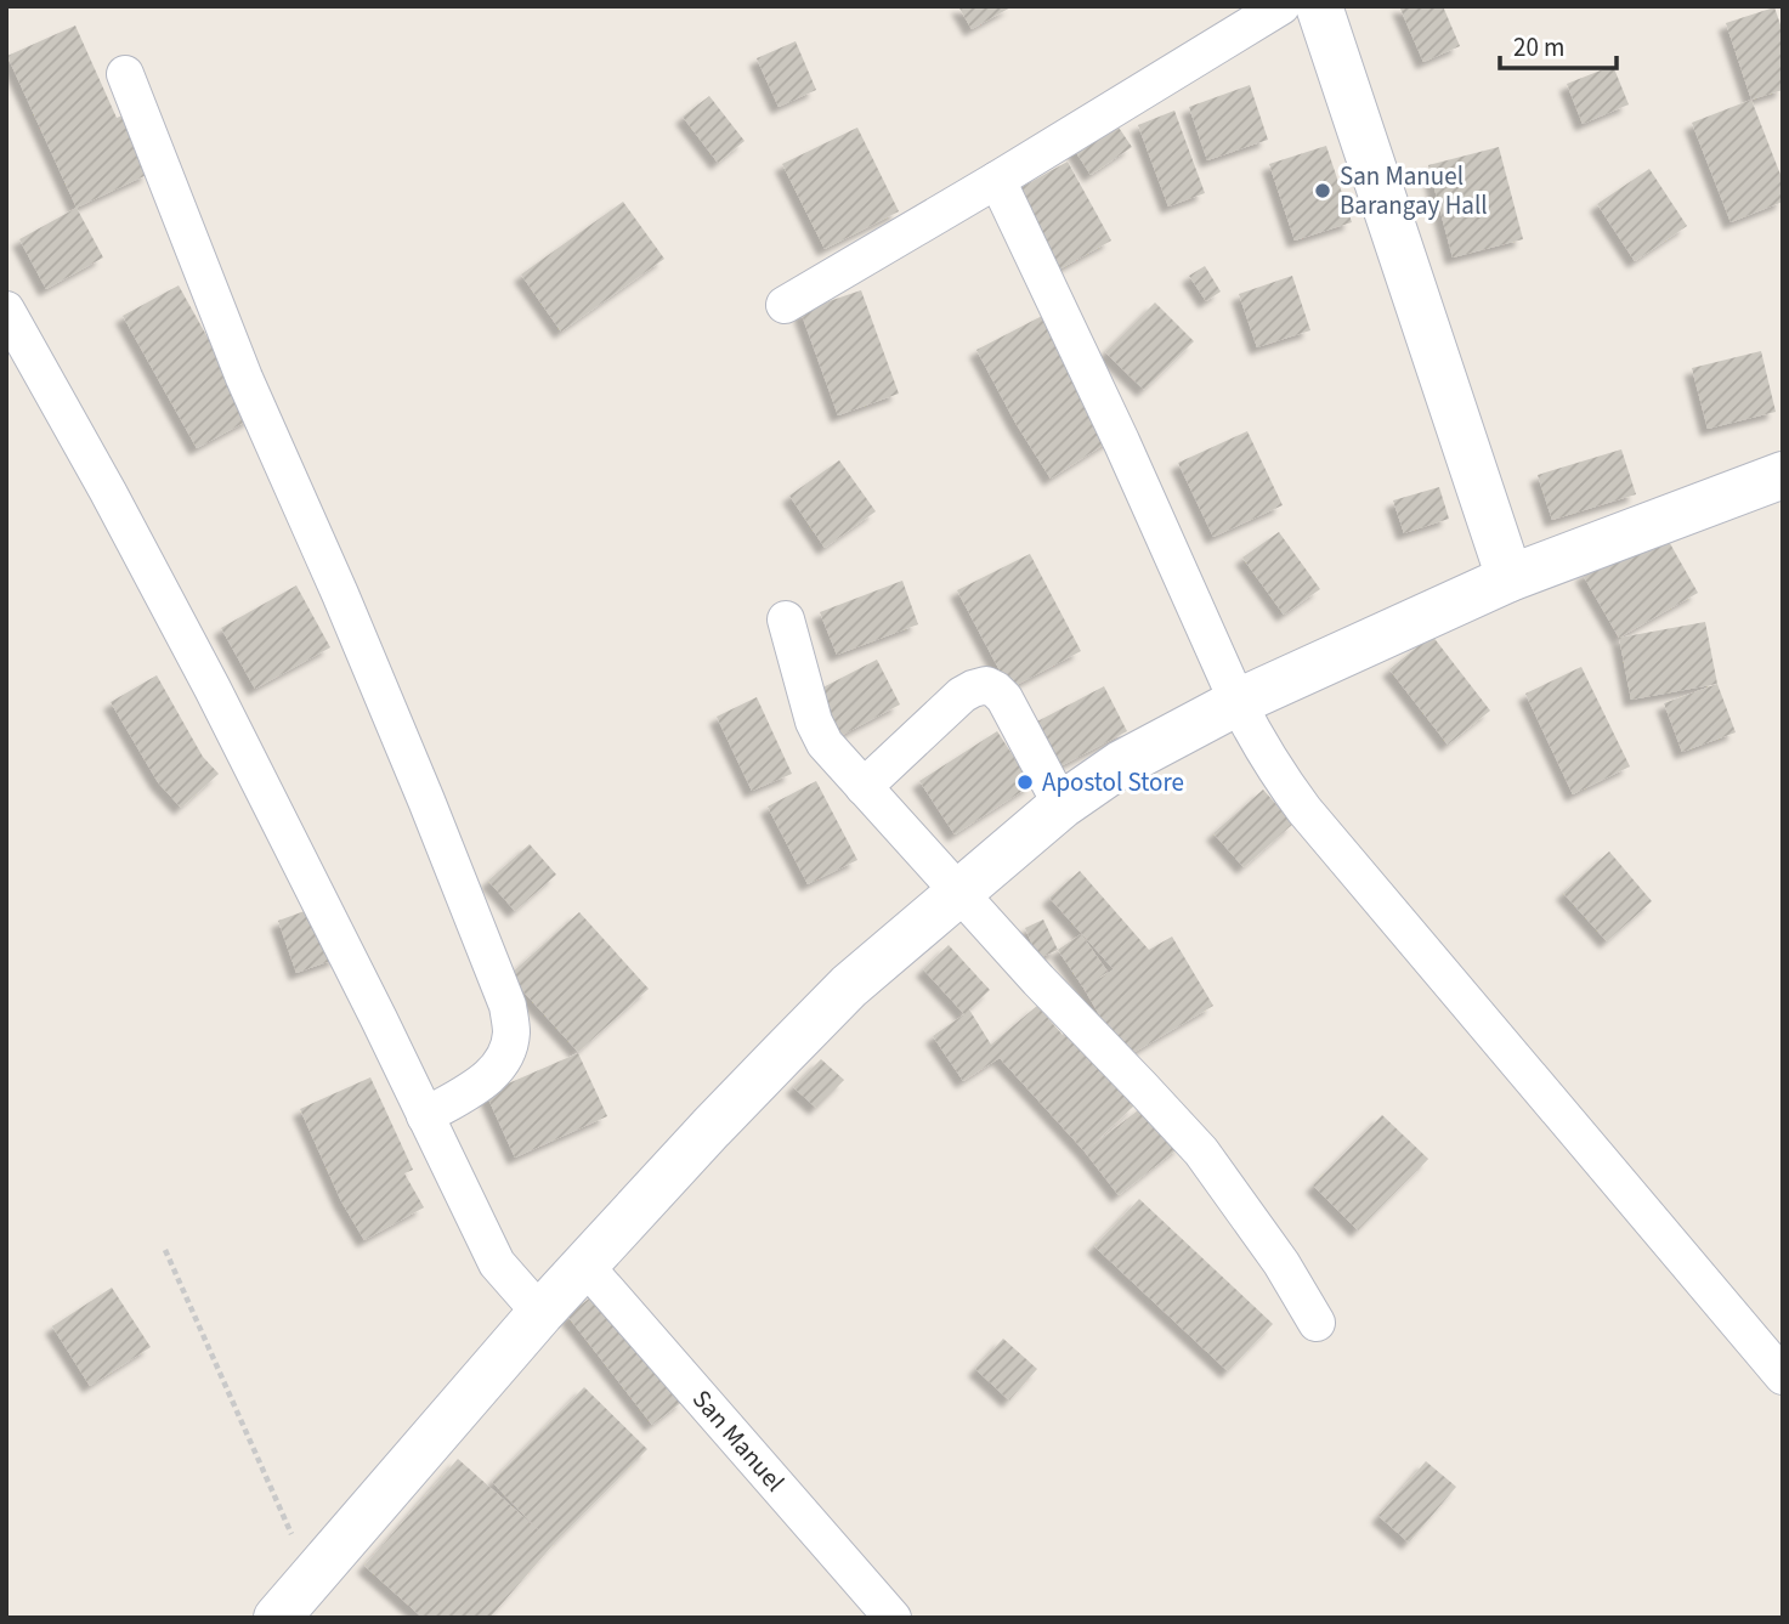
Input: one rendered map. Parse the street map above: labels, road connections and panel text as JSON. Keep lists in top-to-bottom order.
{
  "streets": {
    "street": ["San Manuel"]
  },
  "places": ["San Manuel Barangay Hall", "Apostol Store"],
  "scale_bar": "20 m"
}
